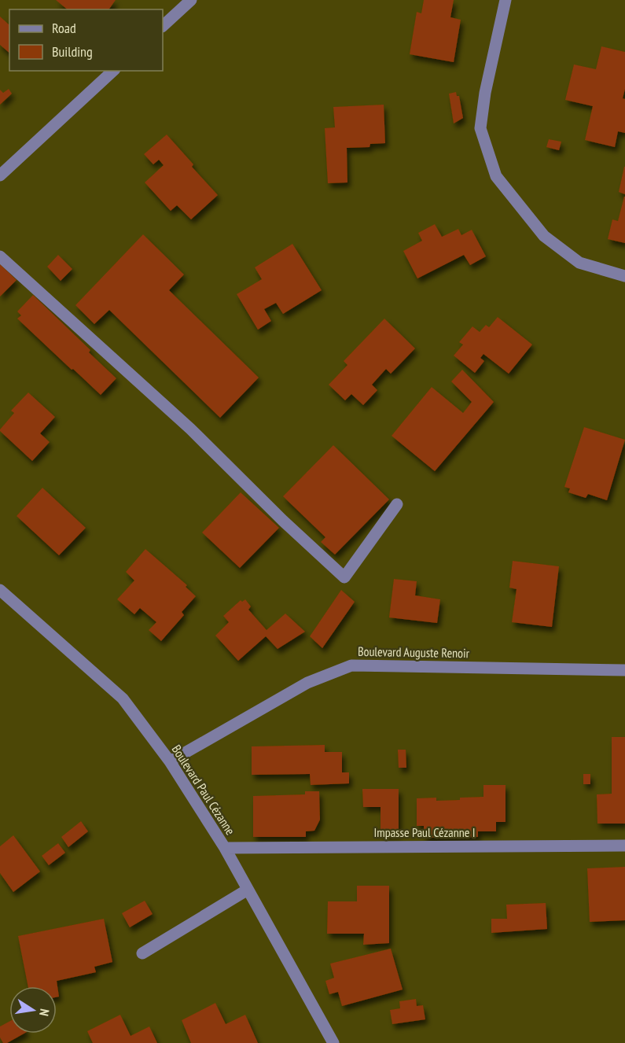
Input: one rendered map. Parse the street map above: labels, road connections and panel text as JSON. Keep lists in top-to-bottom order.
{
  "streets": {
    "street": ["Boulevard Auguste Renoir", "Boulevard Paul Cézanne", "Impasse Paul Cézanne I"]
  },
  "crossings": [
    ["Boulevard Auguste Renoir", "Boulevard Paul Cézanne"],
    ["Boulevard Paul Cézanne", "Impasse Paul Cézanne I"]
  ],
  "legend": ["Road", "Building"],
  "north": "right"
}
